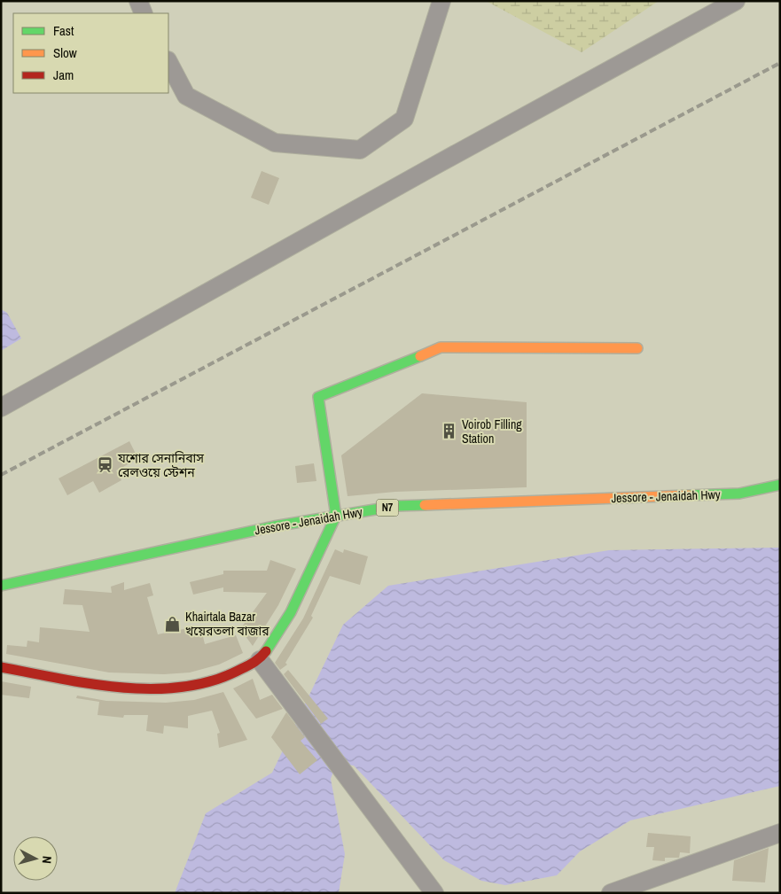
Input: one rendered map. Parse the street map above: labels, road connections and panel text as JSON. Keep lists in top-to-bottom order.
{
  "streets": {
    "main road": ["Jessore - Jenaidah Hwy", "N7"]
  },
  "places": {
    "building": ["Voirob Filling Station"],
    "station": ["যশোর সেনানিবাস রেলওয়ে স্টেশন"],
    "shop": ["Khairtala Bazar খয়েরতলা বাজার"]
  },
  "legend": ["Fast", "Slow", "Jam"],
  "north": "right"
}
